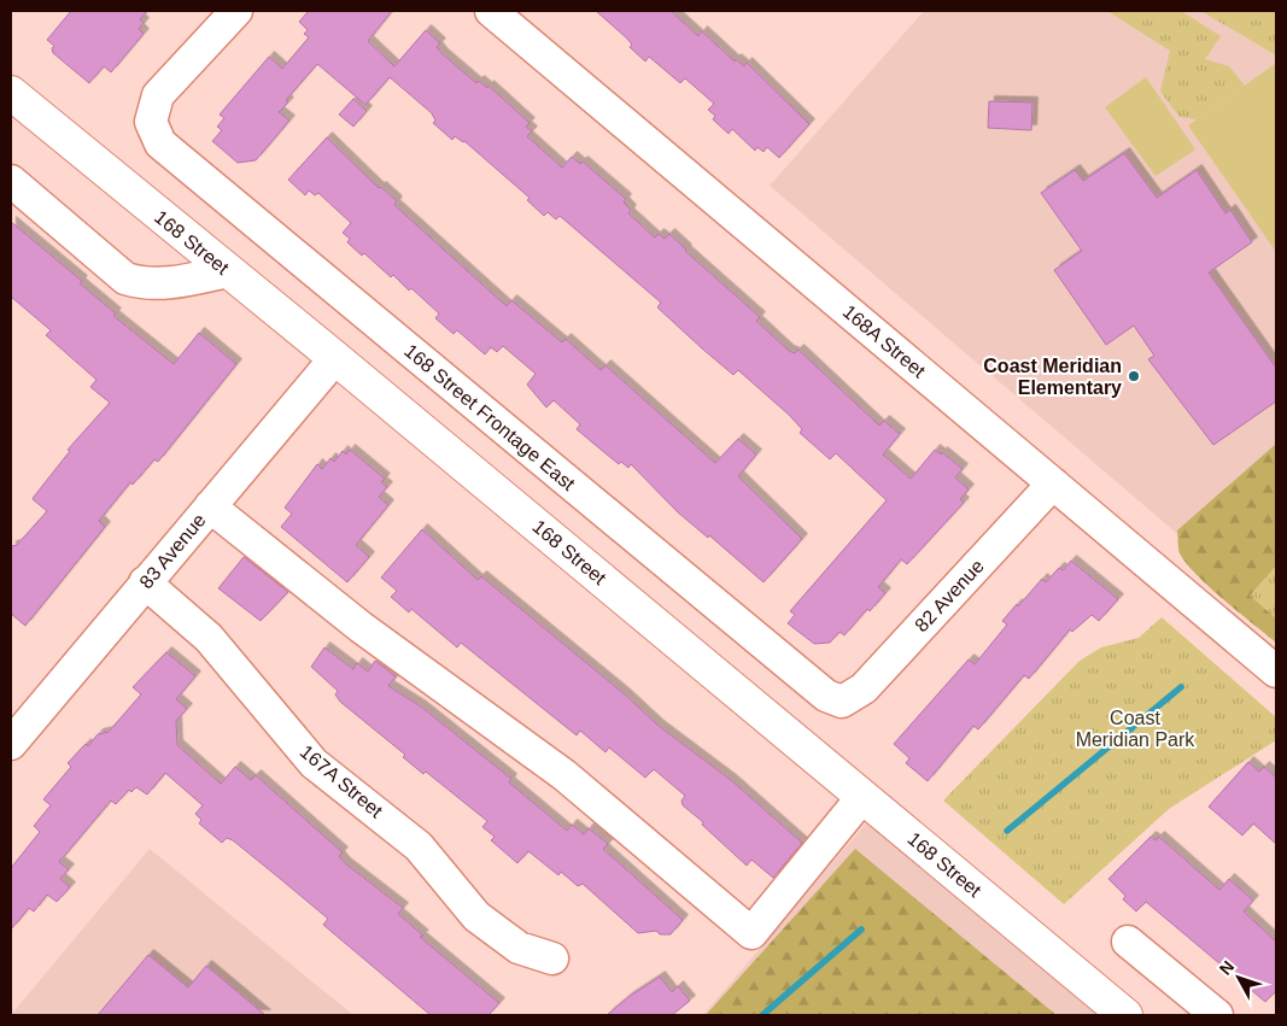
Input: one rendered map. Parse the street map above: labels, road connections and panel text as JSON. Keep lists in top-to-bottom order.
{
  "streets": {
    "main road": ["168 Street"],
    "street": [
      "168A Street",
      "168 Street Frontage East",
      "83 Avenue",
      "82 Avenue",
      "167A Street"
    ]
  },
  "crossings": [
    ["168 Street", "83 Avenue"],
    ["168A Street", "82 Avenue"],
    ["168 Street Frontage East", "82 Avenue"],
    ["83 Avenue", "167A Street"]
  ],
  "parks": ["Coast Meridian Park"],
  "places": ["Coast Meridian Elementary"],
  "north": "top left"
}
